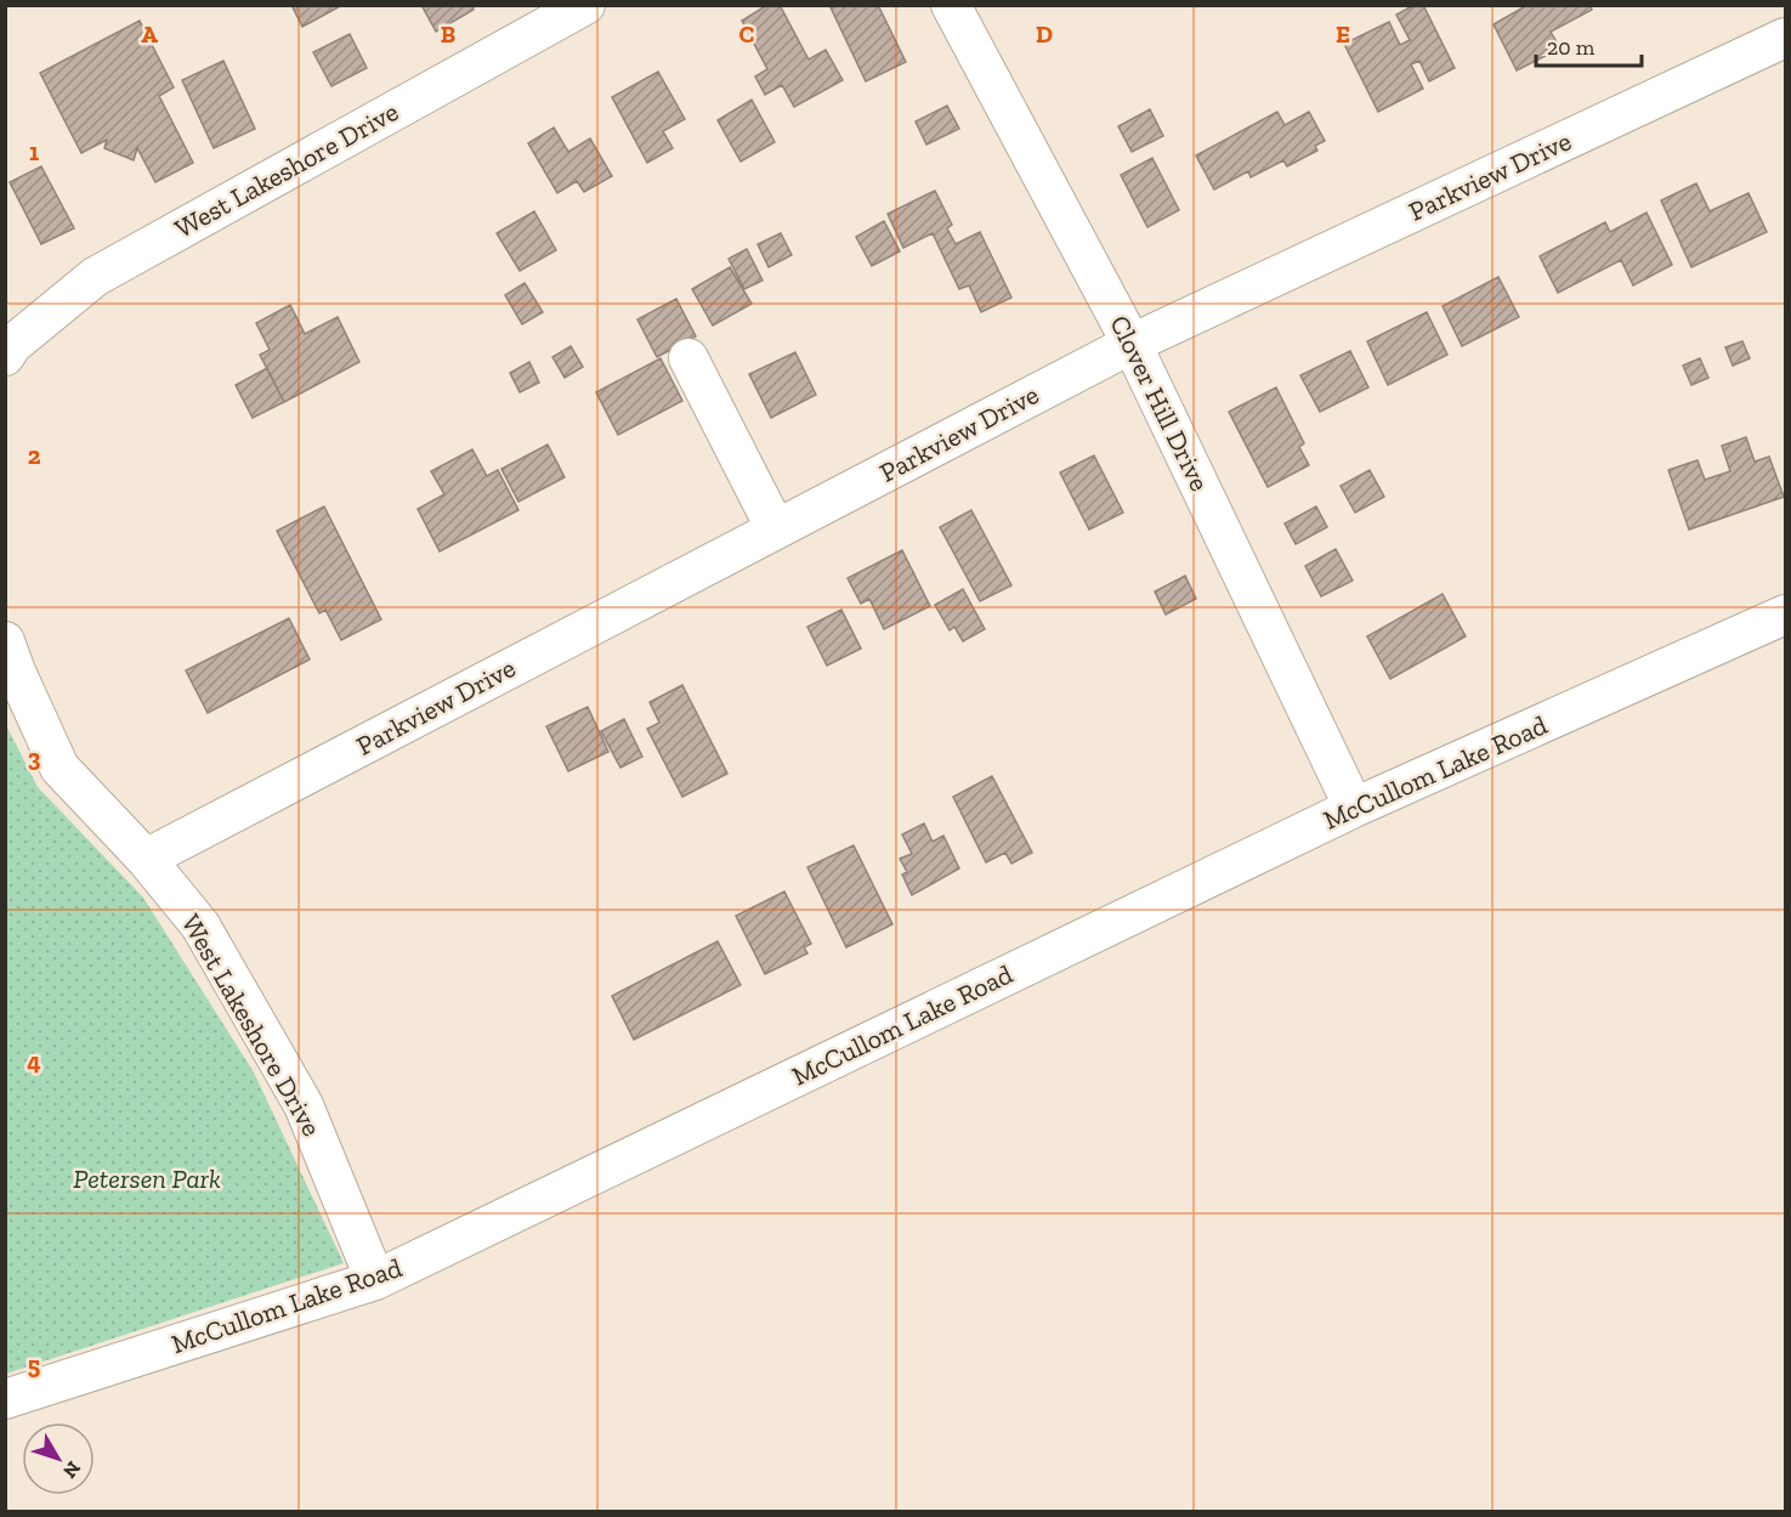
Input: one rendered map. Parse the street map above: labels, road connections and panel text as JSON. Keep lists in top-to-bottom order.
{
  "streets": {
    "street": [
      "West Lakeshore Drive",
      "Parkview Drive",
      "Clover Hill Drive",
      "McCullom Lake Road"
    ]
  },
  "crossings": [
    ["West Lakeshore Drive", "Parkview Drive"],
    ["West Lakeshore Drive", "McCullom Lake Road"],
    ["Parkview Drive", "Clover Hill Drive"],
    ["Clover Hill Drive", "McCullom Lake Road"]
  ],
  "parks": ["Petersen Park"],
  "scale_bar": "20 m",
  "north": "bottom right",
  "grid": {
    "columns": [
      "A",
      "B",
      "C",
      "D",
      "E"
    ],
    "rows": [
      "1",
      "2",
      "3",
      "4",
      "5"
    ]
  }
}
